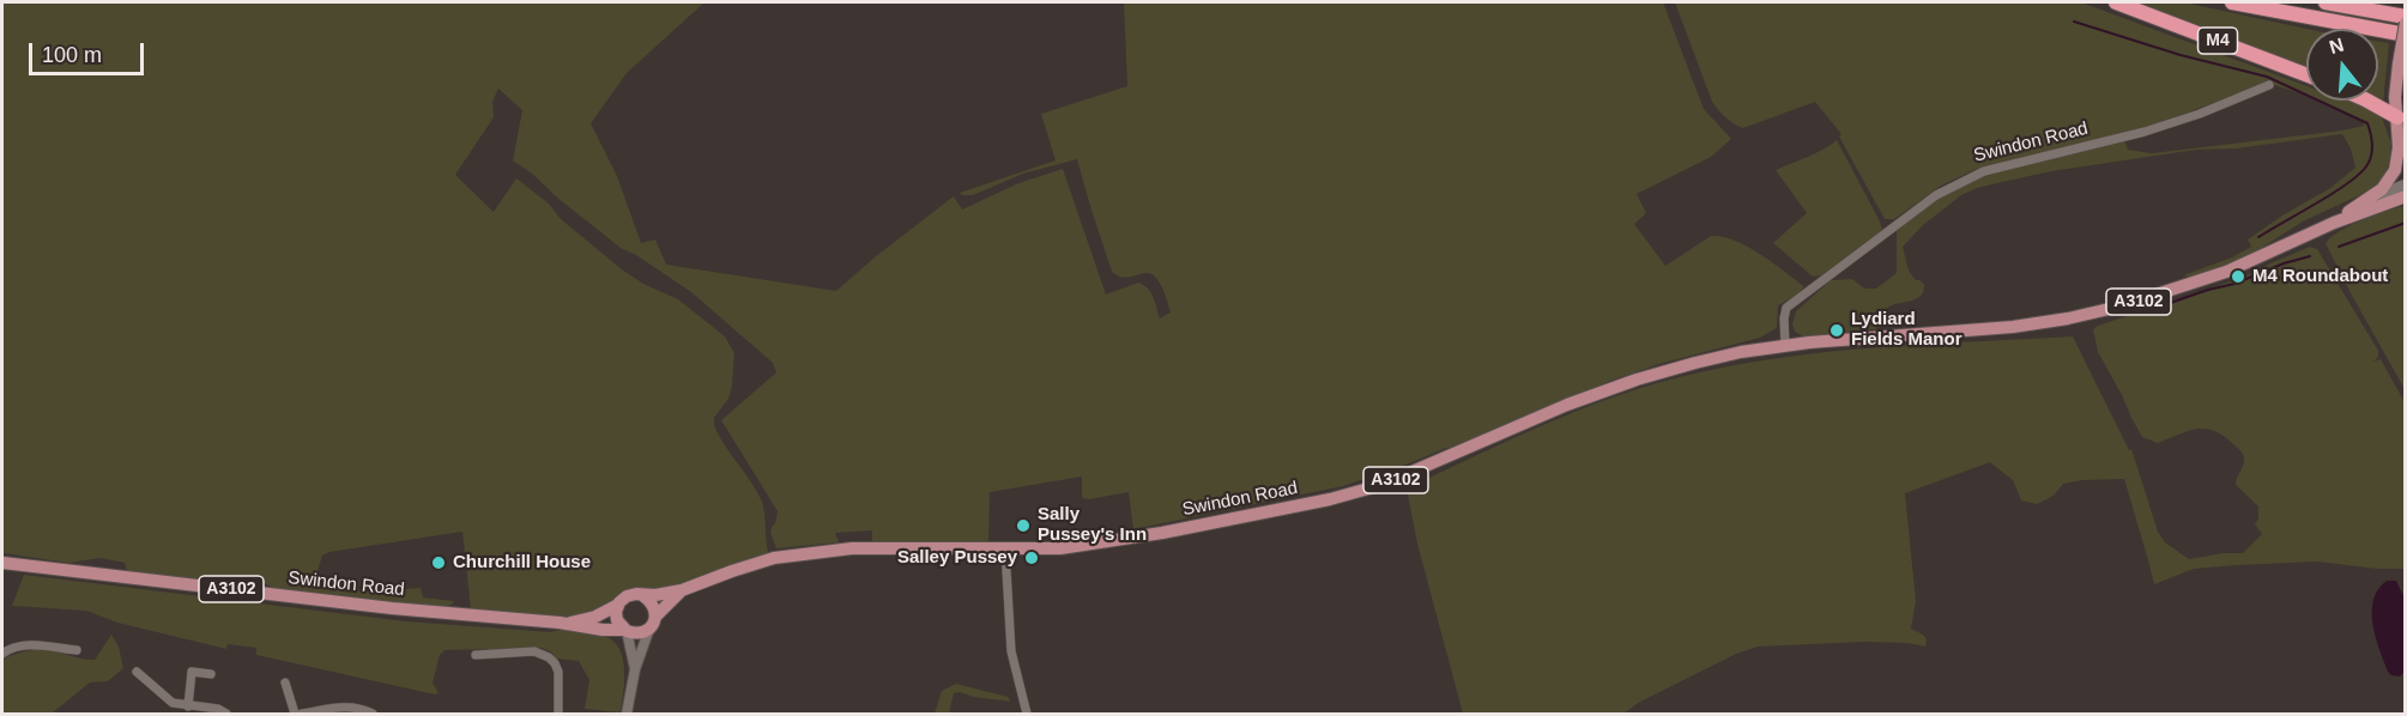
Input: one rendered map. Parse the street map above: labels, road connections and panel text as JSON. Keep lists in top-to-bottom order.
{
  "streets": {
    "highway": ["M4"],
    "main road": ["Swindon Road", "A3102"]
  },
  "places": [
    "M4 Roundabout",
    "Lydiard Fields Manor",
    "Sally Pussey's Inn",
    "Salley Pussey",
    "Churchill House"
  ],
  "scale_bar": "100 m",
  "north": "top"
}
